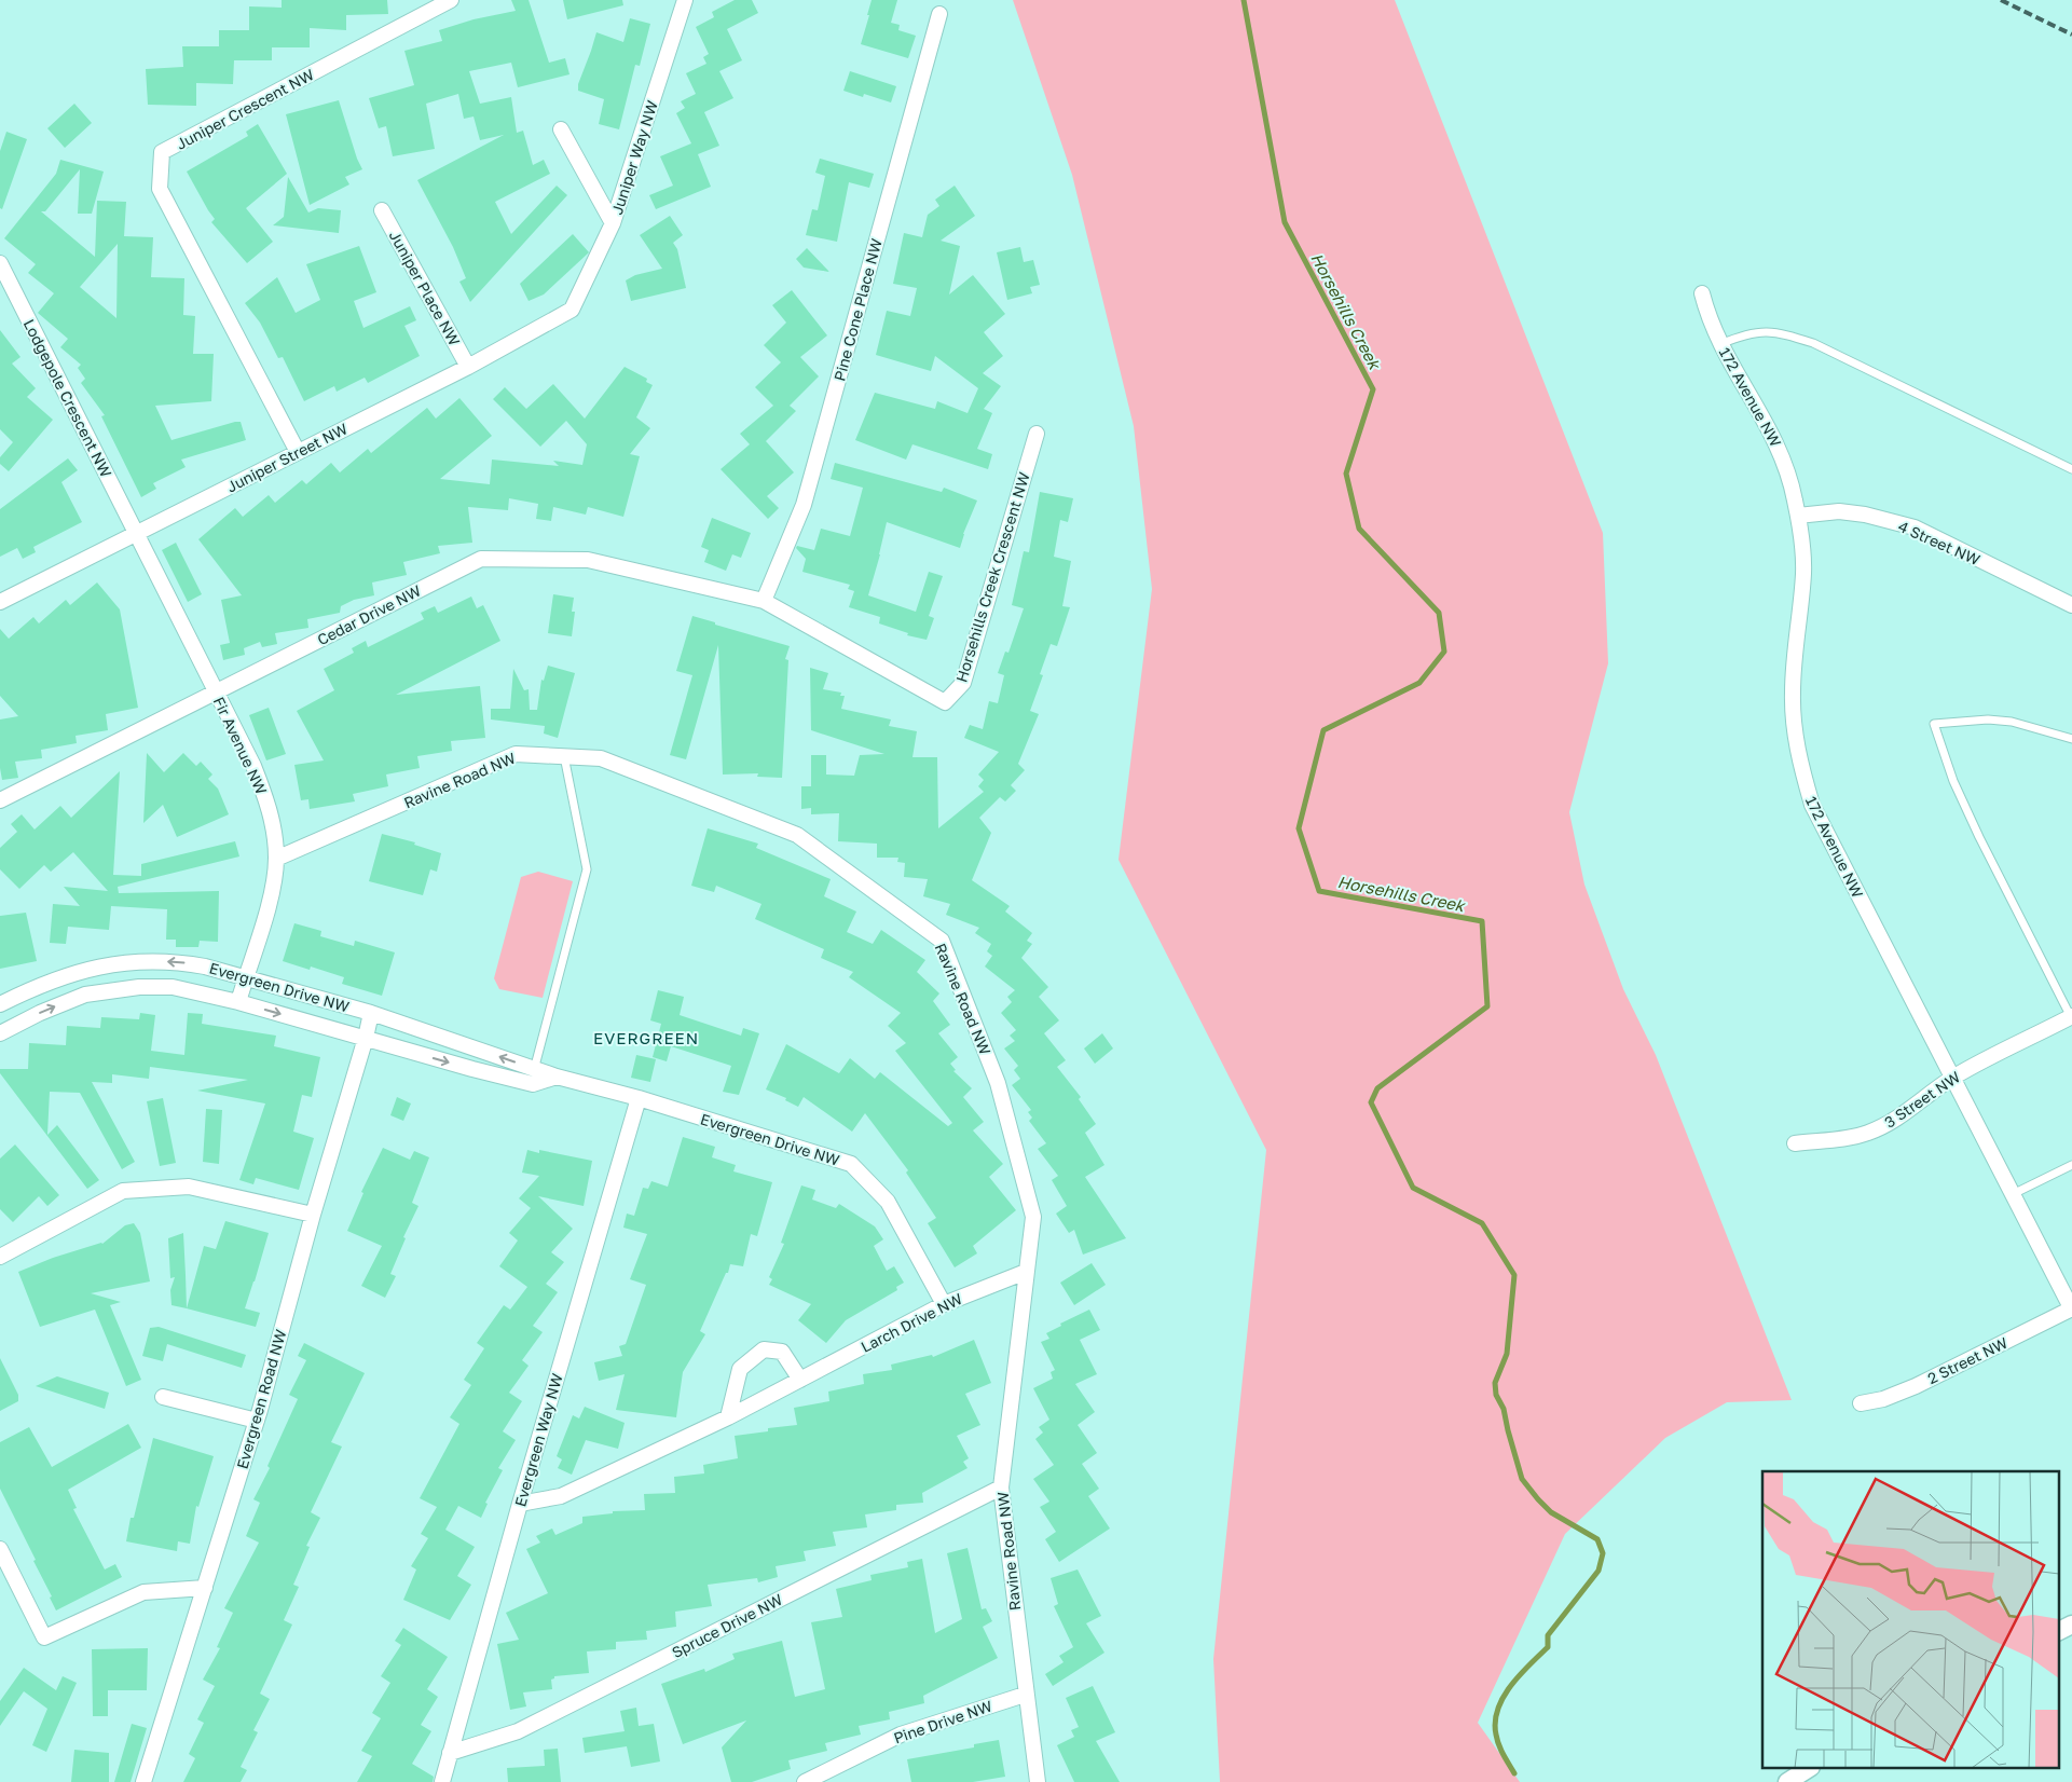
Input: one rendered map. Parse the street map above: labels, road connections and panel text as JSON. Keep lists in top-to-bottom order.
{
  "streets": {
    "street": [
      "Juniper Crescent NW",
      "Juniper Way NW",
      "Juniper Place NW",
      "Pine Cone Place NW",
      "172 Avenue NW",
      "Lodgepole Crescent NW",
      "Juniper Street NW",
      "4 Street NW",
      "Horsehills Creek Crescent NW",
      "Cedar Drive NW",
      "Fir Avenue NW",
      "Ravine Road NW",
      "Evergreen Drive NW",
      "3 Street NW",
      "Larch Drive NW",
      "2 Street NW",
      "Evergreen Road NW",
      "Evergreen Way NW",
      "Spruce Drive NW",
      "Pine Drive NW"
    ]
  },
  "crossings": [
    ["Juniper Crescent NW", "Juniper Street NW"],
    ["Juniper Way NW", "Juniper Street NW"],
    ["Juniper Place NW", "Juniper Street NW"],
    ["Pine Cone Place NW", "Horsehills Creek Crescent NW"],
    ["Pine Cone Place NW", "Cedar Drive NW"],
    ["172 Avenue NW", "4 Street NW"],
    ["172 Avenue NW", "3 Street NW"],
    ["172 Avenue NW", "2 Street NW"],
    ["Lodgepole Crescent NW", "Juniper Street NW"],
    ["Lodgepole Crescent NW", "Fir Avenue NW"],
    ["Juniper Street NW", "Fir Avenue NW"],
    ["Horsehills Creek Crescent NW", "Cedar Drive NW"],
    ["Cedar Drive NW", "Fir Avenue NW"],
    ["Fir Avenue NW", "Ravine Road NW"],
    ["Fir Avenue NW", "Evergreen Drive NW"],
    ["Ravine Road NW", "Larch Drive NW"],
    ["Ravine Road NW", "Spruce Drive NW"],
    ["Ravine Road NW", "Pine Drive NW"],
    ["Evergreen Drive NW", "Larch Drive NW"],
    ["Evergreen Drive NW", "Evergreen Road NW"],
    ["Evergreen Drive NW", "Evergreen Way NW"],
    ["Larch Drive NW", "Evergreen Way NW"],
    ["Evergreen Way NW", "Spruce Drive NW"]
  ],
  "districts": ["EVERGREEN"],
  "water": ["Horsehills Creek"]
}
